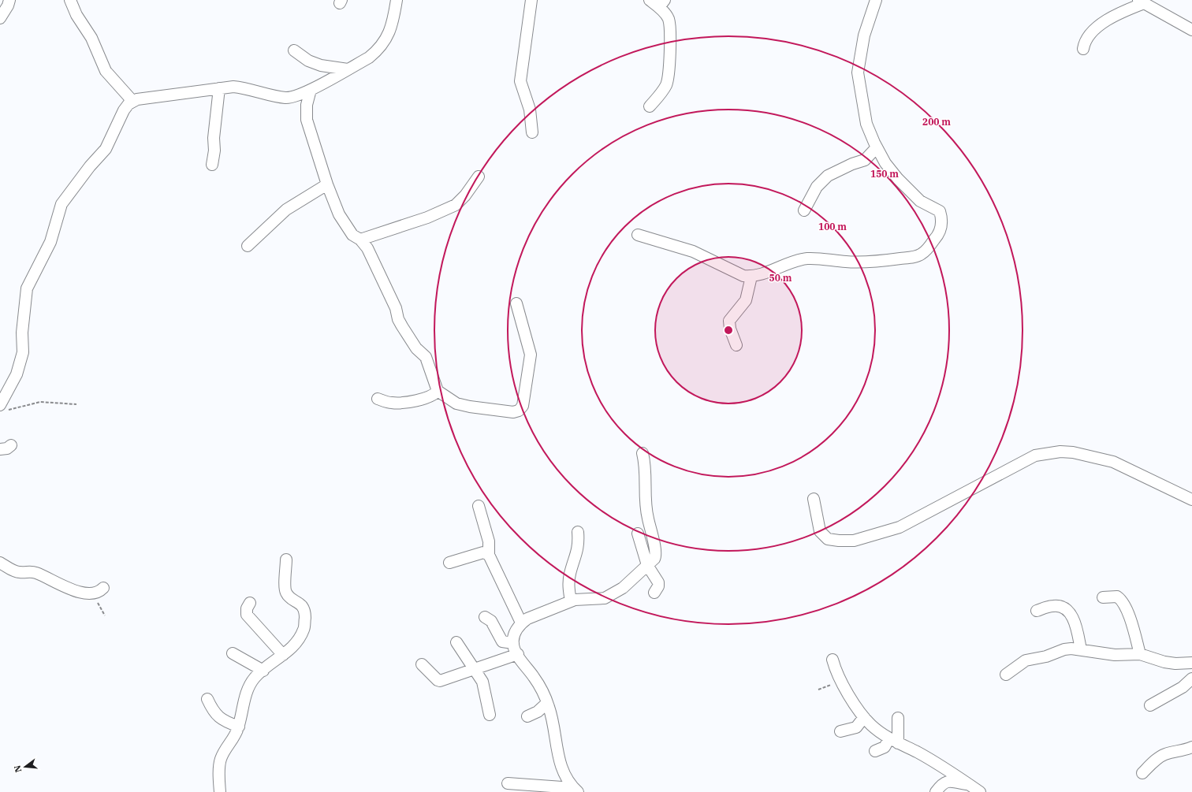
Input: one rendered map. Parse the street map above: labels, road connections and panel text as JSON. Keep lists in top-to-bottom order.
{
  "north": "left",
  "rings": [
    "200 m",
    "150 m",
    "100 m",
    "50 m"
  ]
}
